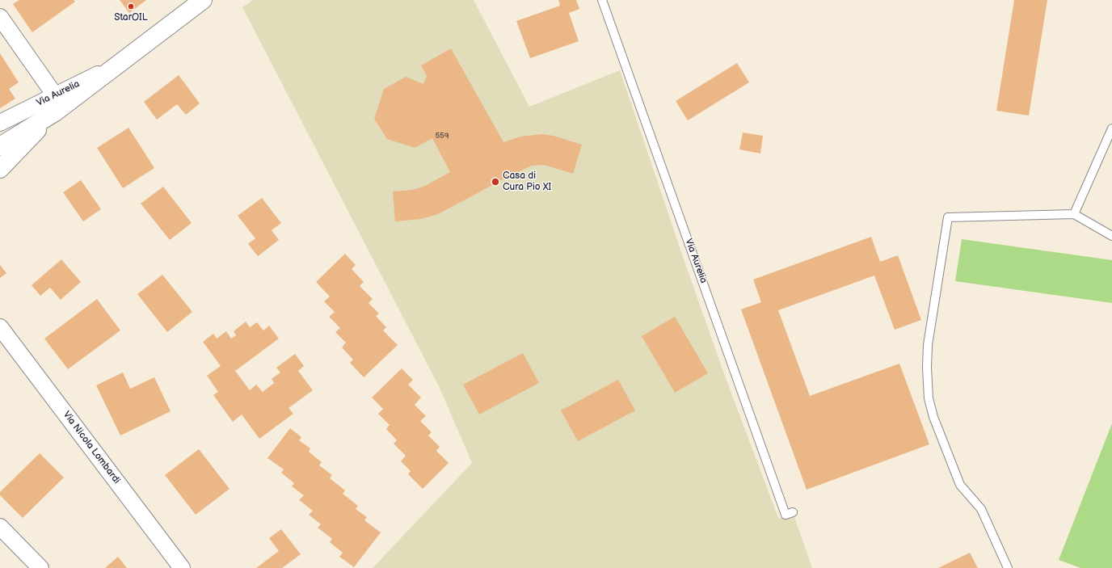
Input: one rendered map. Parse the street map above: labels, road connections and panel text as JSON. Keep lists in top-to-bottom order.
{
  "streets": {
    "main road": ["Via Aurelia"],
    "street": ["Via Nicola Lombardi"]
  },
  "places": ["StarOIL", "Casa di Cura Pio XI"],
  "house_numbers": ["559"]
}
